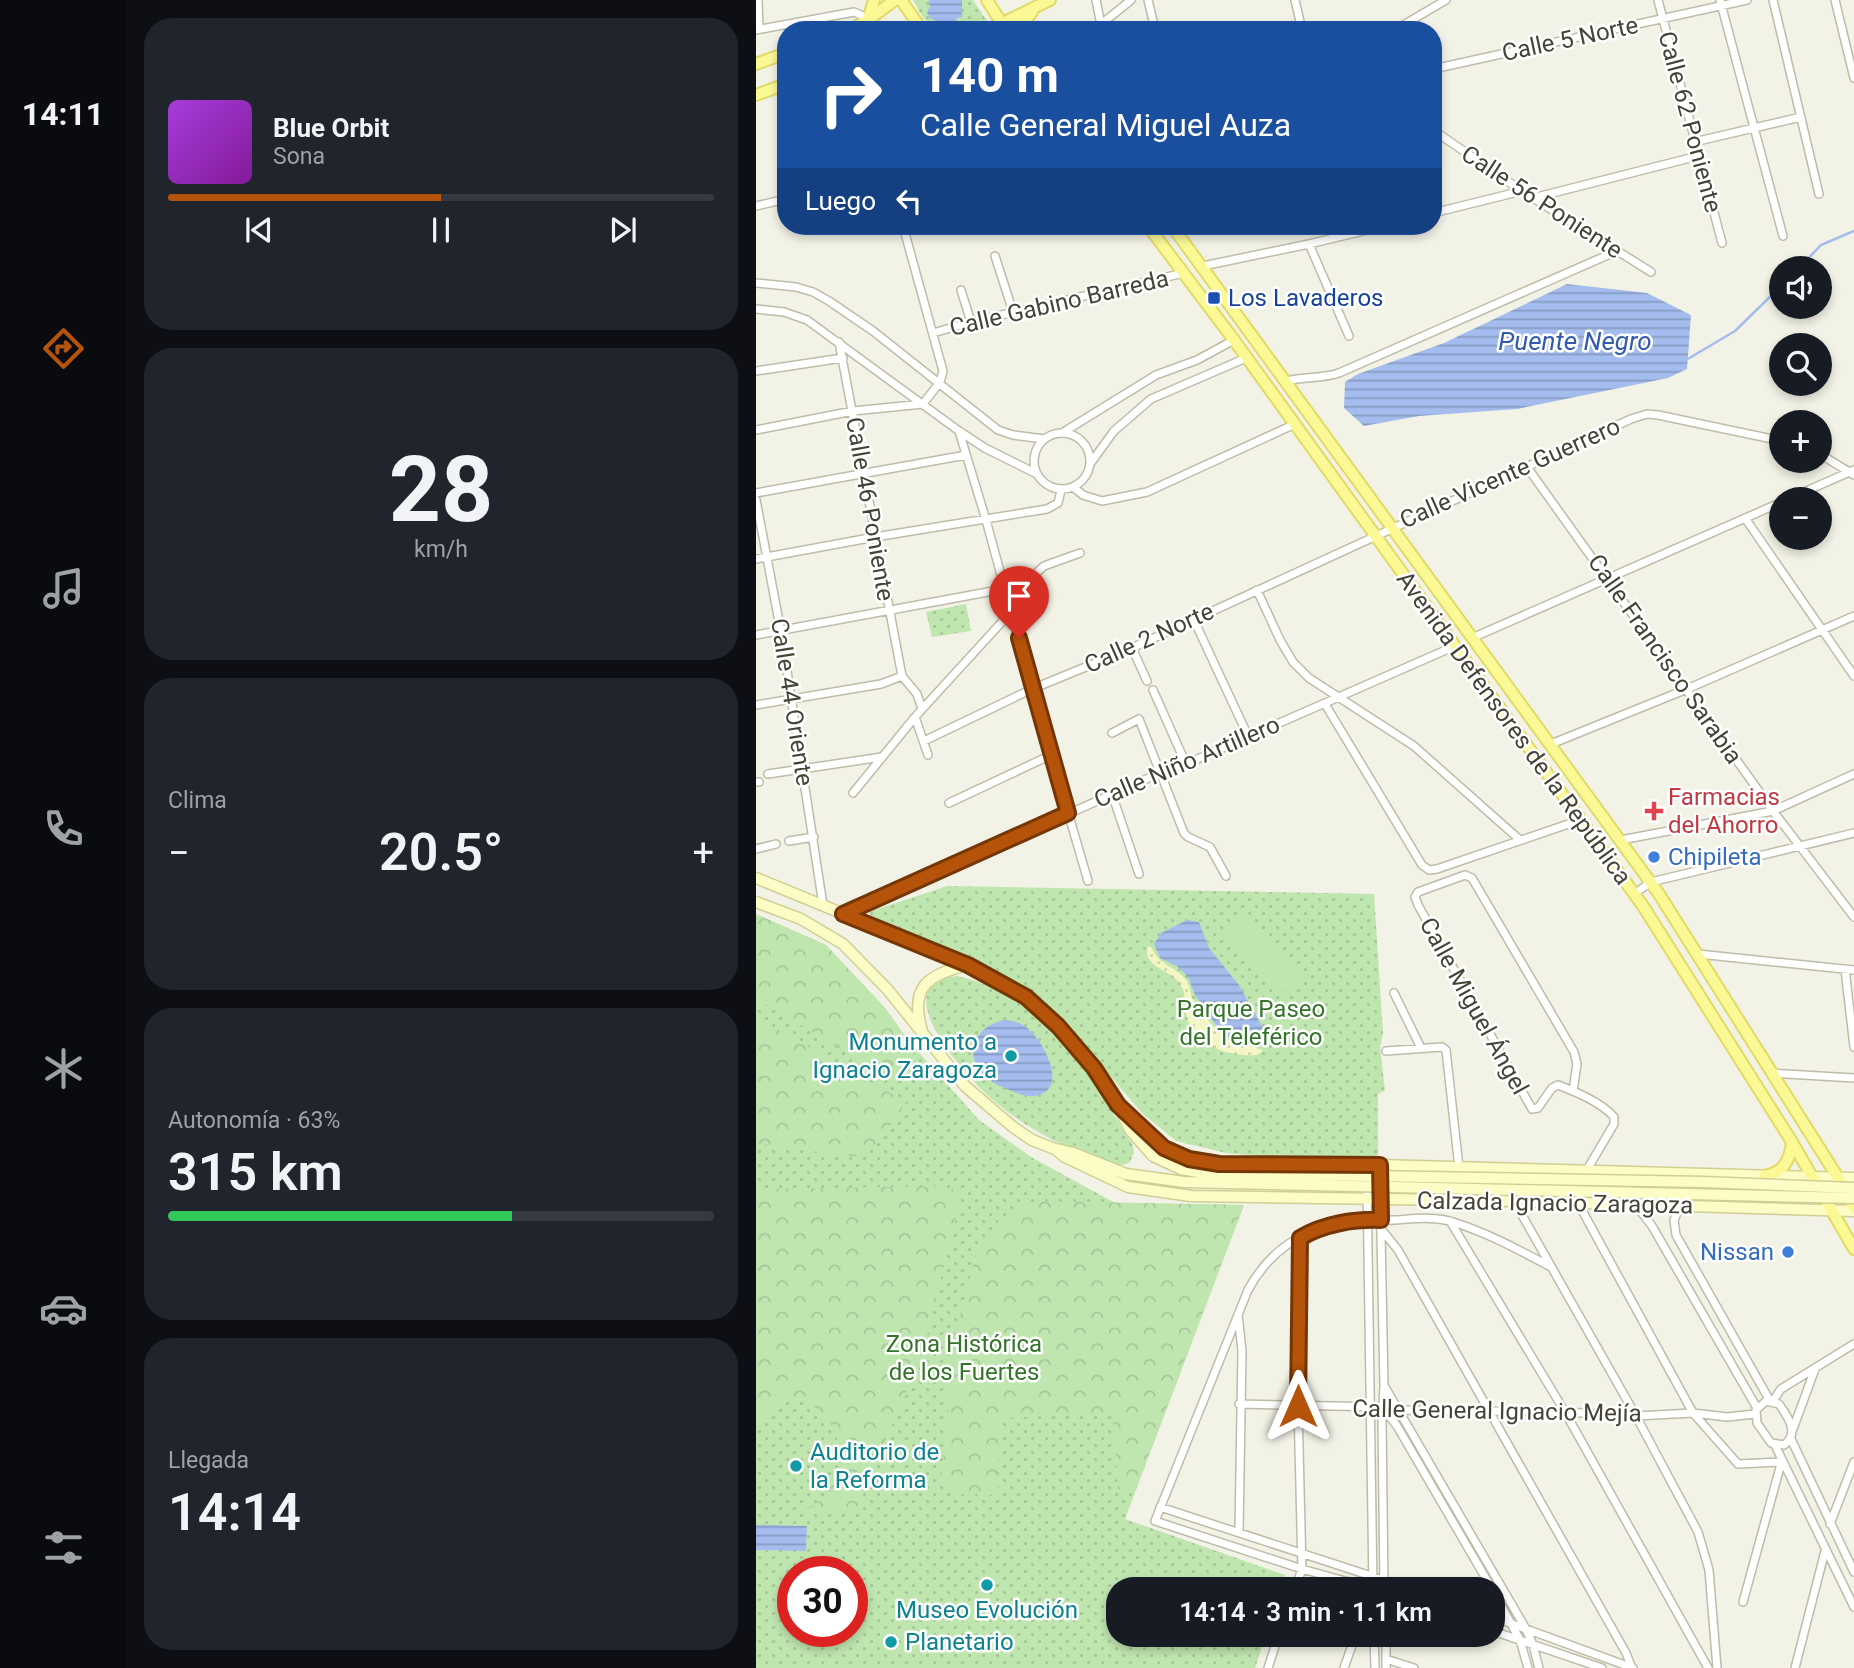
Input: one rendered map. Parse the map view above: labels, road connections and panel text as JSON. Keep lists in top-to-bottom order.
{
  "streets": {
    "main road": ["Avenida Defensores de la República", "Calzada Ignacio Zaragoza"],
    "street": [
      "Calle 5 Norte",
      "Calle 62 Poniente",
      "Calle 56 Poniente",
      "Calle Gabino Barreda",
      "Calle Vicente Guerrero",
      "Calle 46 Poniente",
      "Calle 2 Norte",
      "Calle Francisco Sarabia",
      "Calle 44 Oriente",
      "Calle Niño Artillero",
      "Calle Miguel Ángel",
      "Calle General Ignacio Mejía"
    ]
  },
  "crossings": [
    ["Calle 5 Norte", "Calle 62 Poniente"],
    ["Calle Gabino Barreda", "Avenida Defensores de la República"],
    ["Calle Vicente Guerrero", "Calle 2 Norte"],
    ["Calle Vicente Guerrero", "Calle Francisco Sarabia"],
    ["Calle Vicente Guerrero", "Avenida Defensores de la República"],
    ["Calle 2 Norte", "Avenida Defensores de la República"],
    ["Calle 44 Oriente", "Calzada Ignacio Zaragoza"],
    ["Avenida Defensores de la República", "Calle Niño Artillero"],
    ["Avenida Defensores de la República", "Calzada Ignacio Zaragoza"],
    ["Calle Niño Artillero", "Calzada Ignacio Zaragoza"]
  ],
  "water": ["Puente Negro"],
  "parks": ["Parque Paseo del Teleférico", "Zona Histórica de los Fuertes"],
  "places": {
    "transit": ["Los Lavaderos"],
    "health": ["Farmacias del Ahorro"],
    "other": [
      "Chipileta",
      "Monumento a Ignacio Zaragoza",
      "Nissan",
      "Auditorio de la Reforma",
      "Museo Evolución",
      "Planetario"
    ]
  },
  "page": {
    "tabs": "14:11",
    "turn": ["140 m", "Calle General Miguel Auza"],
    "song": ["Blue Orbit", "Sona"],
    "then": "Luego",
    "map_buttons": ["+", "−"],
    "tile": [
      ["28", "km/h"],
      "Clima",
      ["Autonomía · 63%", "315 km"],
      ["Llegada", "14:14"]
    ],
    "heat": ["−", "20.5°", "+"],
    "limit": "30",
    "trip": "14:14 · 3 min · 1.1 km"
  }
}
